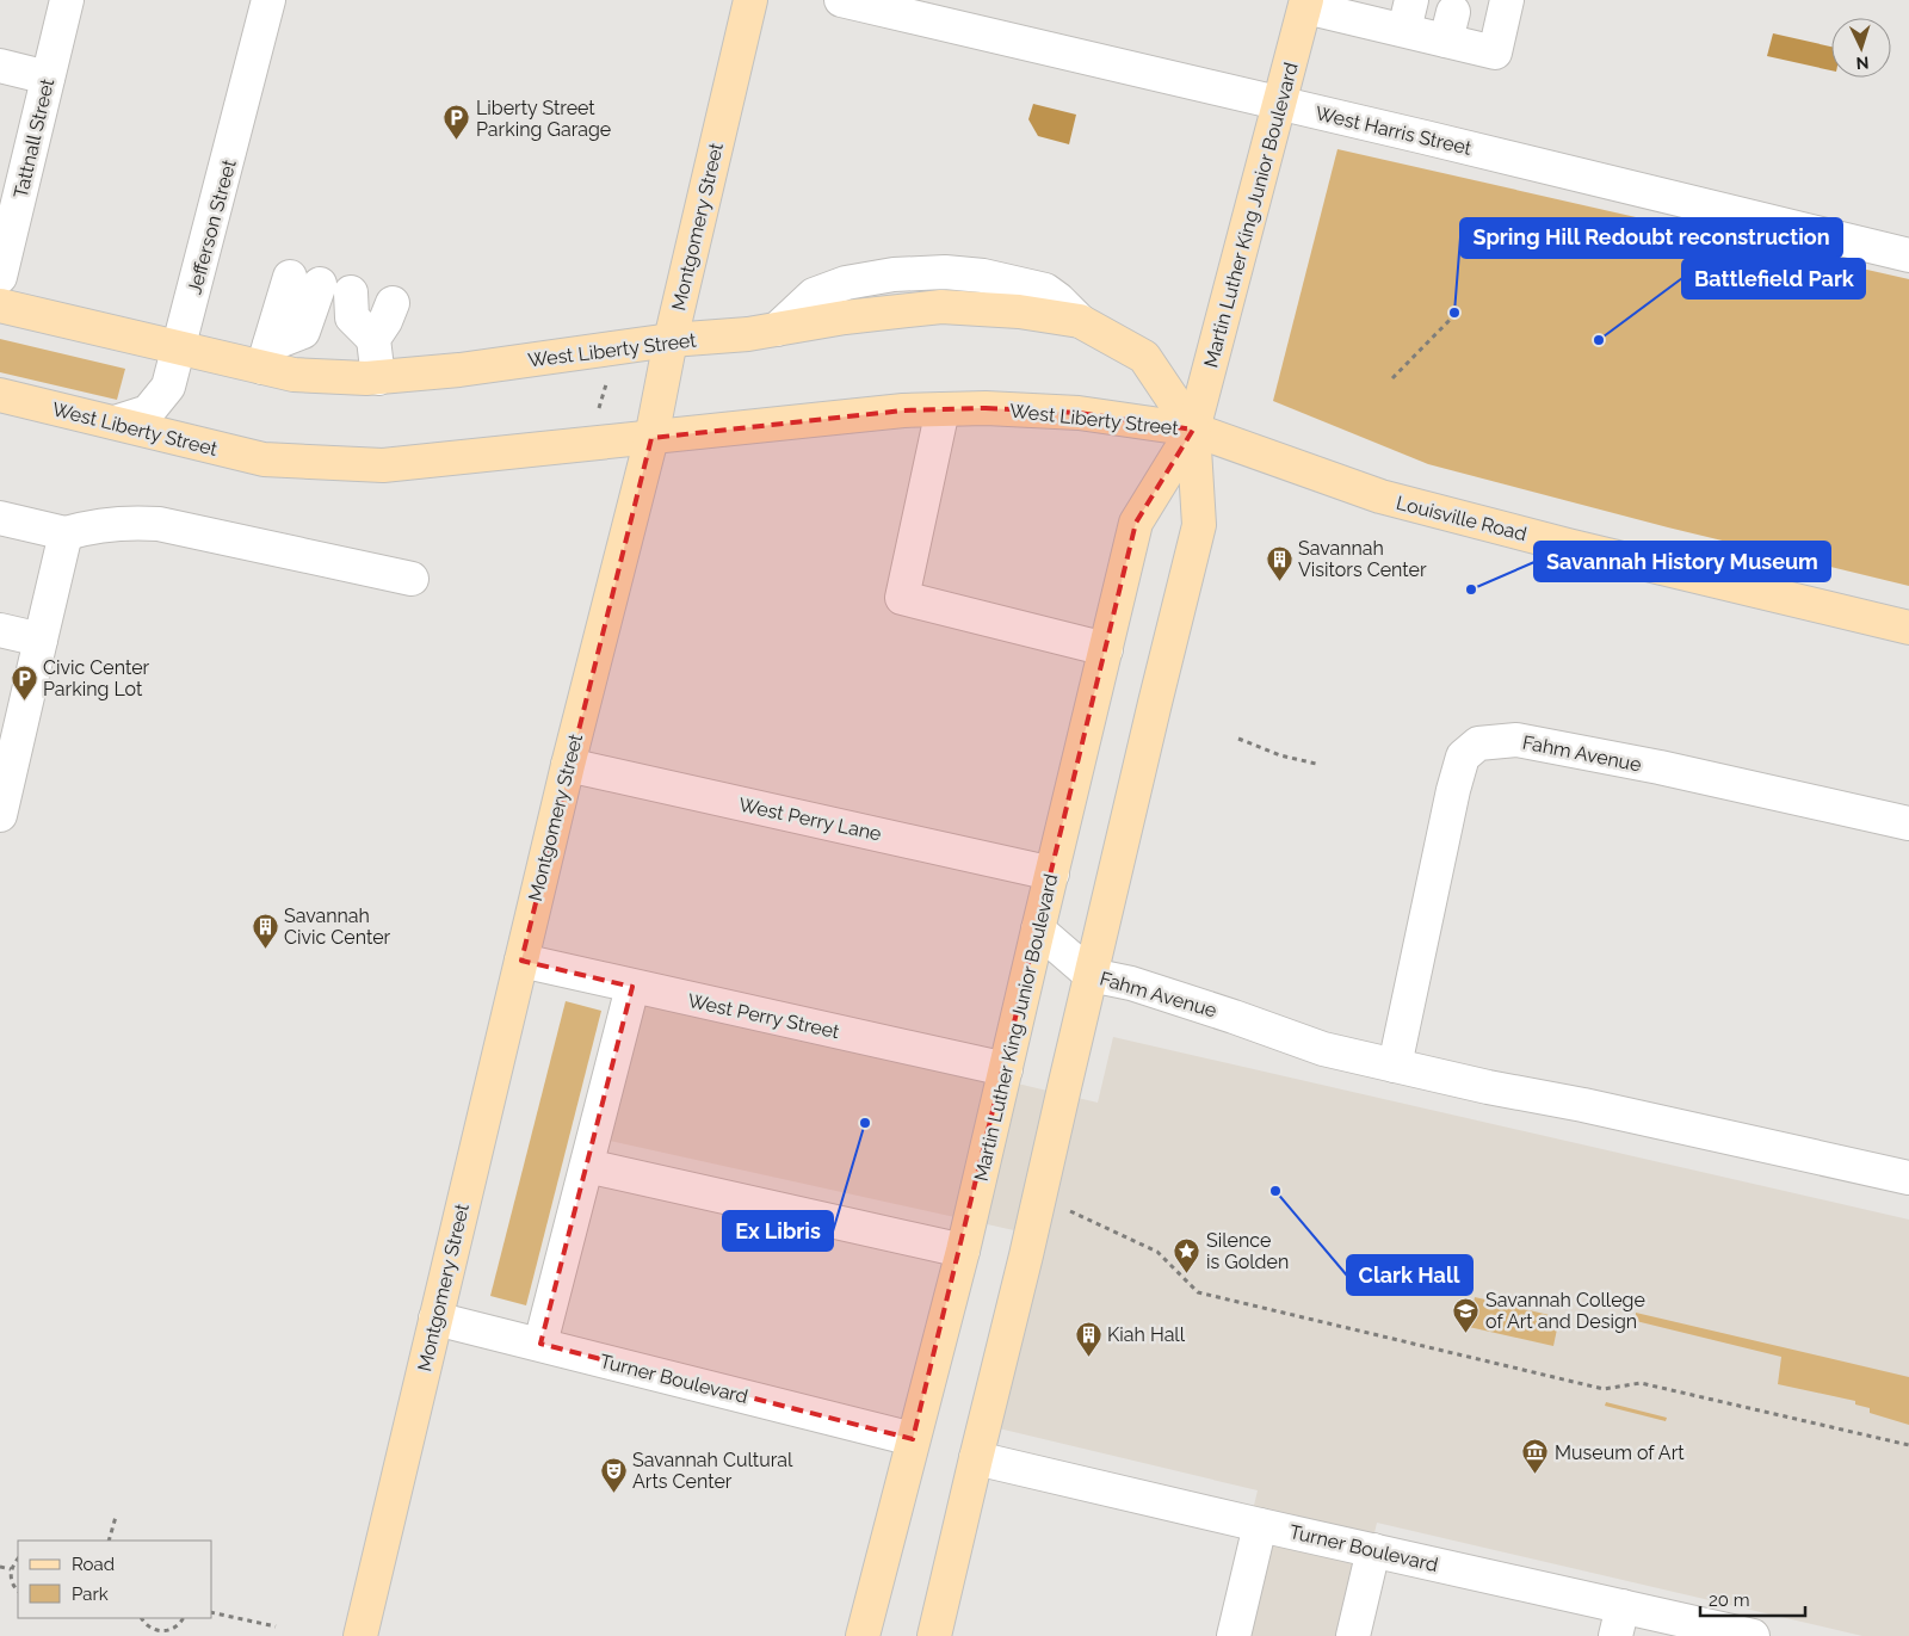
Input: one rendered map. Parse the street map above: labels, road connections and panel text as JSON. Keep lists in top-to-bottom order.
{
  "streets": {
    "main road": [
      "Martin Luther King Junior Boulevard",
      "Montgomery Street",
      "West Liberty Street",
      "Louisville Road"
    ],
    "street": [
      "West Harris Street",
      "Tattnall Street",
      "Jefferson Street",
      "Fahm Avenue",
      "West Perry Lane",
      "West Perry Street",
      "Turner Boulevard"
    ]
  },
  "crossings": [
    ["West Harris Street", "Martin Luther King Junior Boulevard"],
    ["Martin Luther King Junior Boulevard", "West Liberty Street"],
    ["Martin Luther King Junior Boulevard", "Louisville Road"],
    ["Martin Luther King Junior Boulevard", "Fahm Avenue"],
    ["Martin Luther King Junior Boulevard", "West Perry Lane"],
    ["Martin Luther King Junior Boulevard", "West Perry Street"],
    ["Martin Luther King Junior Boulevard", "Turner Boulevard"],
    ["Jefferson Street", "West Liberty Street"],
    ["Montgomery Street", "West Liberty Street"],
    ["Montgomery Street", "West Perry Lane"],
    ["Montgomery Street", "West Perry Street"],
    ["Montgomery Street", "Turner Boulevard"],
    ["West Liberty Street", "Louisville Road"]
  ],
  "places": {
    "parking": ["Liberty Street Parking Garage", "Civic Center Parking Lot"],
    "other": [
      "Spring Hill Redoubt reconstruction",
      "Battlefield Park",
      "Savannah History Museum",
      "Ex Libris",
      "Clark Hall"
    ],
    "building": ["Savannah Visitors Center", "Savannah Civic Center", "Kiah Hall"],
    "place": ["Silence is Golden"],
    "school or university": ["Savannah College of Art and Design"],
    "museum": ["Museum of Art"],
    "theatre": ["Savannah Cultural Arts Center"]
  },
  "legend": ["Road", "Park"],
  "scale_bar": "20 m",
  "north": "bottom"
}
